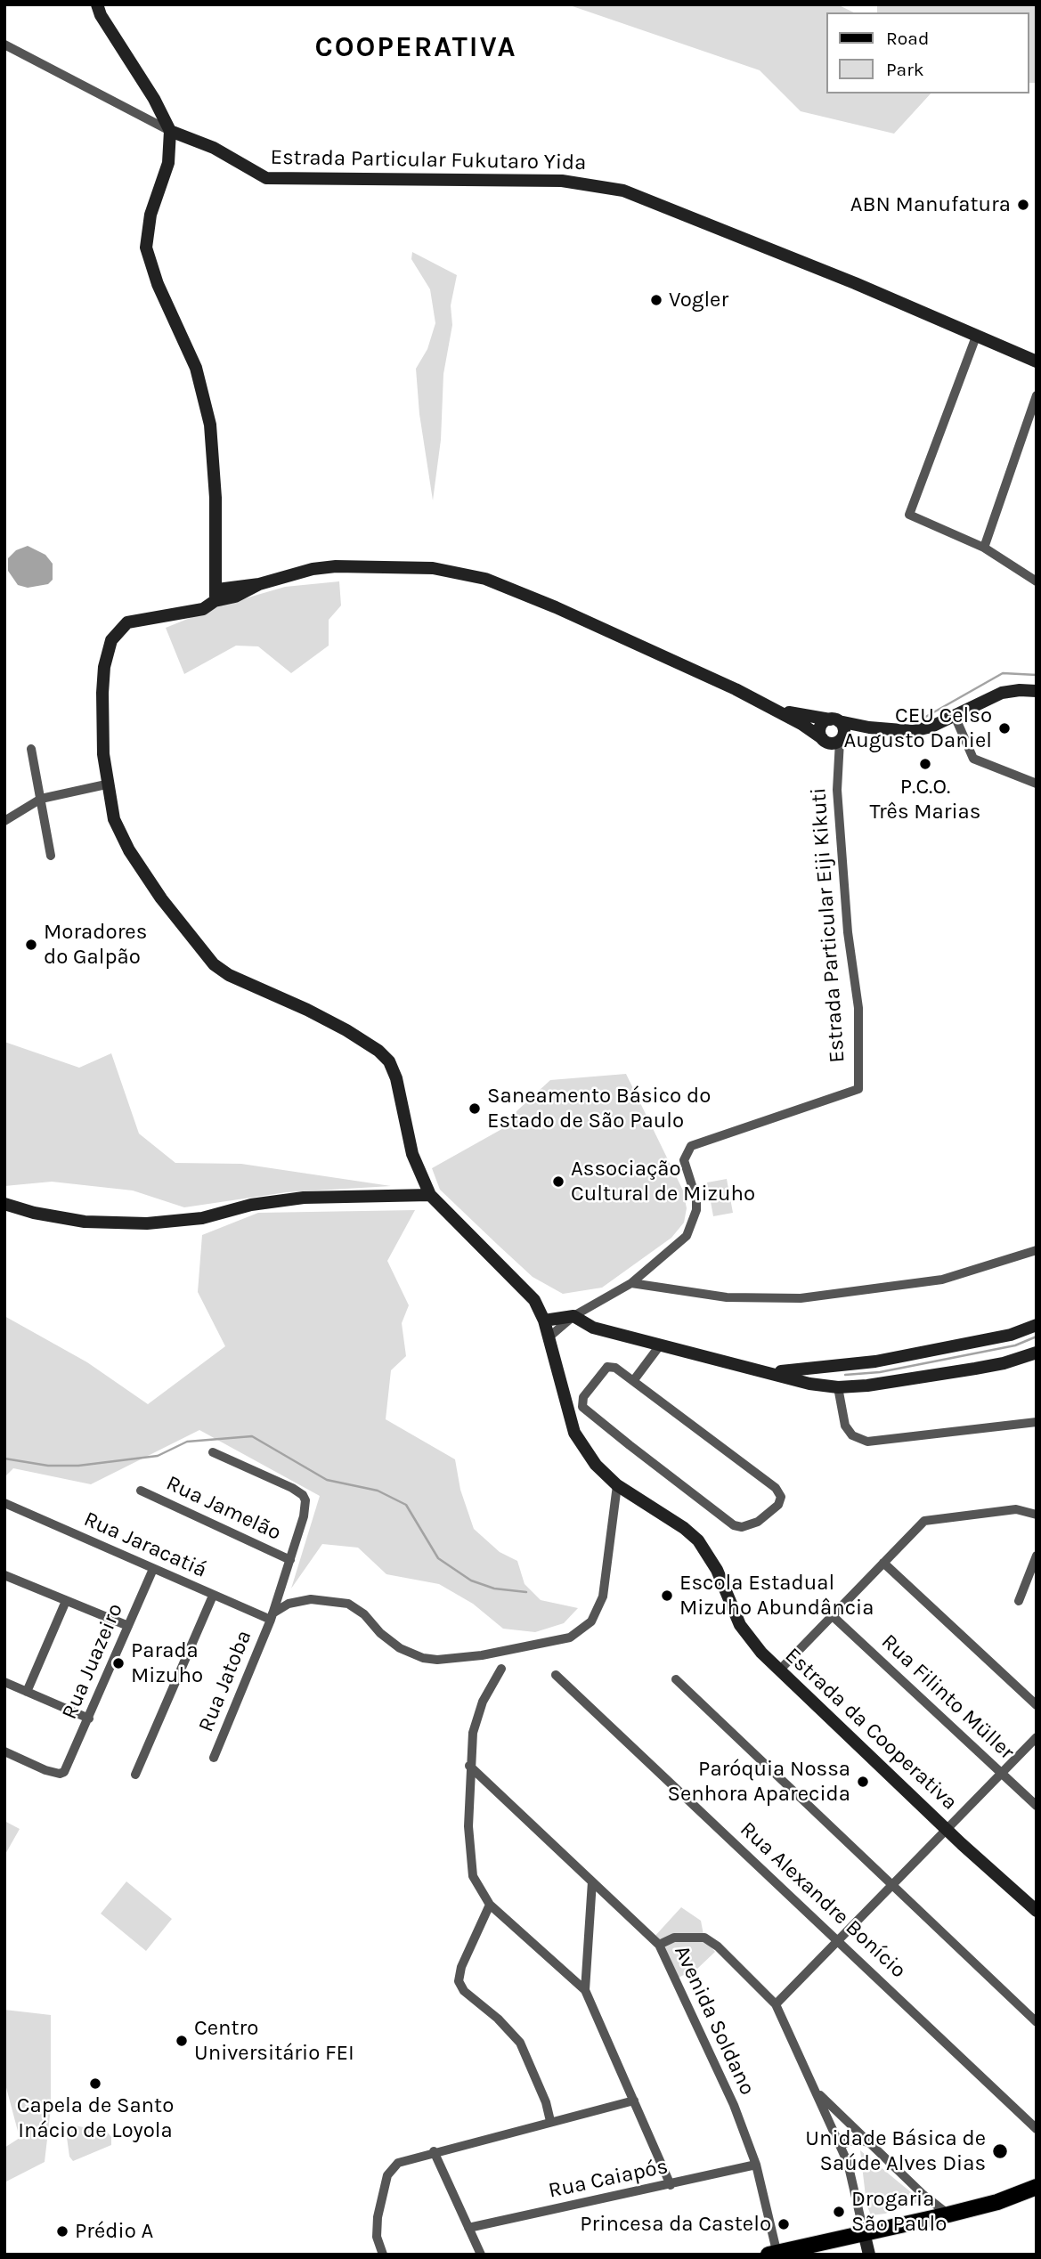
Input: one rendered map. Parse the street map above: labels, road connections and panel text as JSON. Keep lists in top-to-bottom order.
{
  "streets": {
    "street": [
      "Estrada Particular Fukutaro Yida",
      "Estrada Particular Eiji Kikuti",
      "Rua Jamelão",
      "Rua Jaracatiá",
      "Rua Juazeiro",
      "Rua Jatoba",
      "Rua Filinto Müller",
      "Estrada da Cooperativa",
      "Rua Alexandre Bonício",
      "Avenida Soldano",
      "Rua Caiapós"
    ]
  },
  "crossings": [
    ["Rua Jamelão", "Rua Jatoba"],
    ["Rua Jaracatiá", "Rua Juazeiro"],
    ["Rua Jaracatiá", "Rua Jatoba"],
    ["Avenida Soldano", "Rua Caiapós"]
  ],
  "districts": ["COOPERATIVA"],
  "places": [
    "ABN Manufatura",
    "Vogler",
    "CEU Celso Augusto Daniel",
    "P.C.O. Três Marias",
    "Moradores do Galpão",
    "Saneamento Básico do Estado de São Paulo",
    "Associação Cultural de Mizuho",
    "Escola Estadual Mizuho Abundância",
    "Parada Mizuho",
    "Paróquia Nossa Senhora Aparecida",
    "Centro Universitário FEI",
    "Capela de Santo Inácio de Loyola",
    "Unidade Básica de Saúde Alves Dias",
    "Drogaria São Paulo",
    "Princesa da Castelo",
    "Prédio A"
  ],
  "legend": ["Road", "Park"]
}
